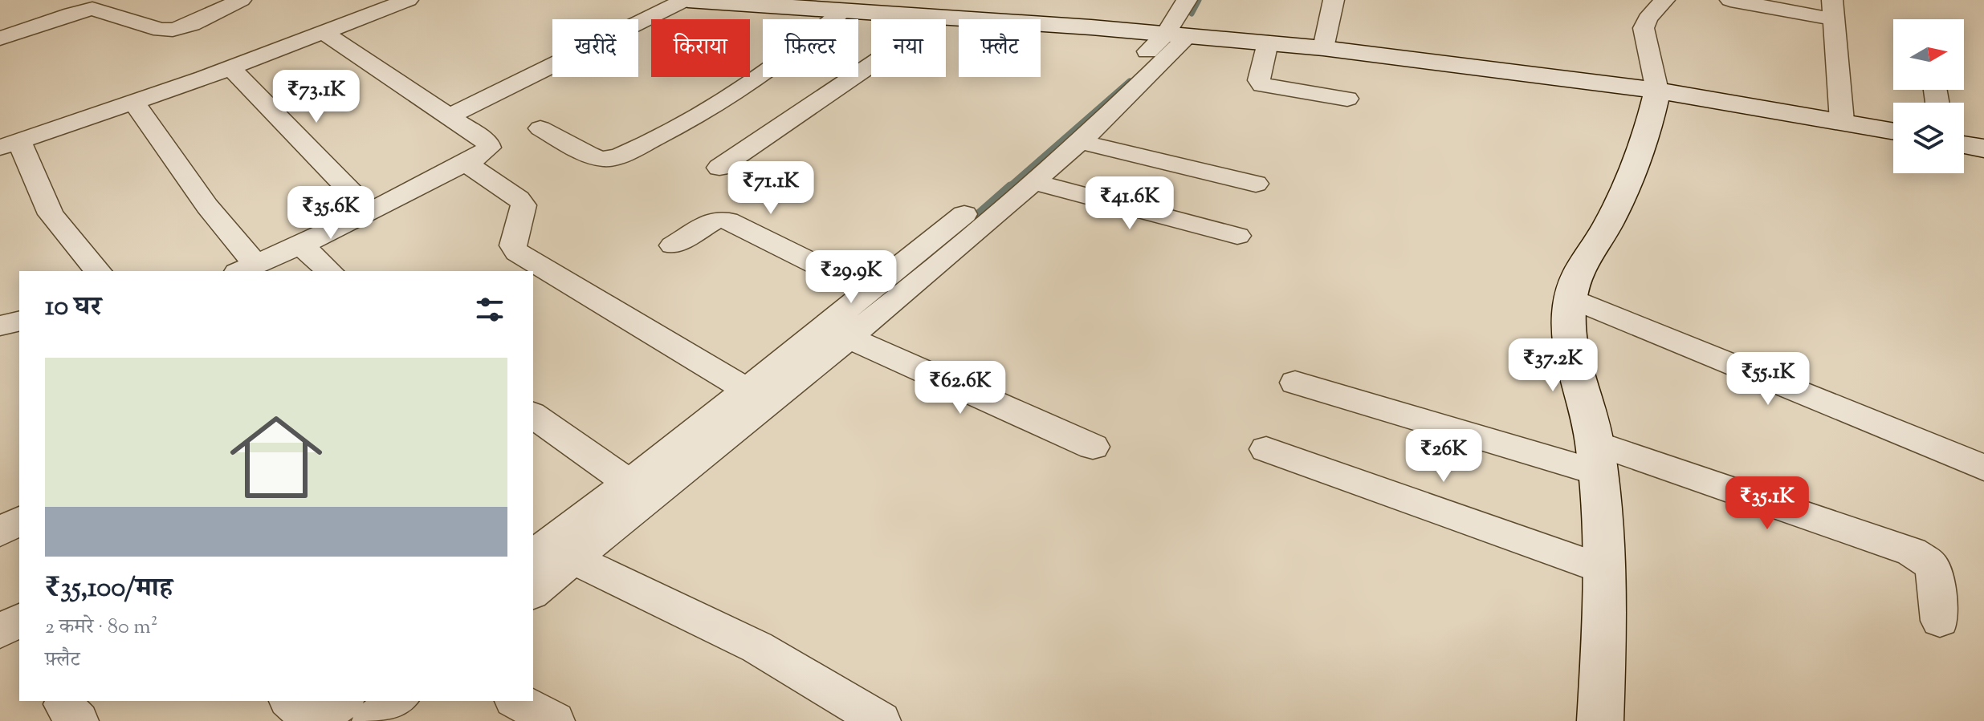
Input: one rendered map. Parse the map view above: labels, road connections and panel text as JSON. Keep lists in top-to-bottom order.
{
  "north": "right",
  "page": {
    "chip": [
      "खरीदें",
      "किराया",
      "फ़िल्टर",
      "नया",
      "फ़्लैट"
    ],
    "price": [
      "₹73.1K",
      "₹71.1K",
      "₹41.6K",
      "₹35.6K",
      "₹29.9K",
      "₹37.2K",
      "₹55.1K",
      "₹62.6K",
      "₹26K",
      "₹35.1K"
    ],
    "heading": "10 घर",
    "list": [
      {
        "name": "₹35,100/माह",
        "note": "2 कमरे · 80 m² · फ़्लैट"
      }
    ]
  }
}
